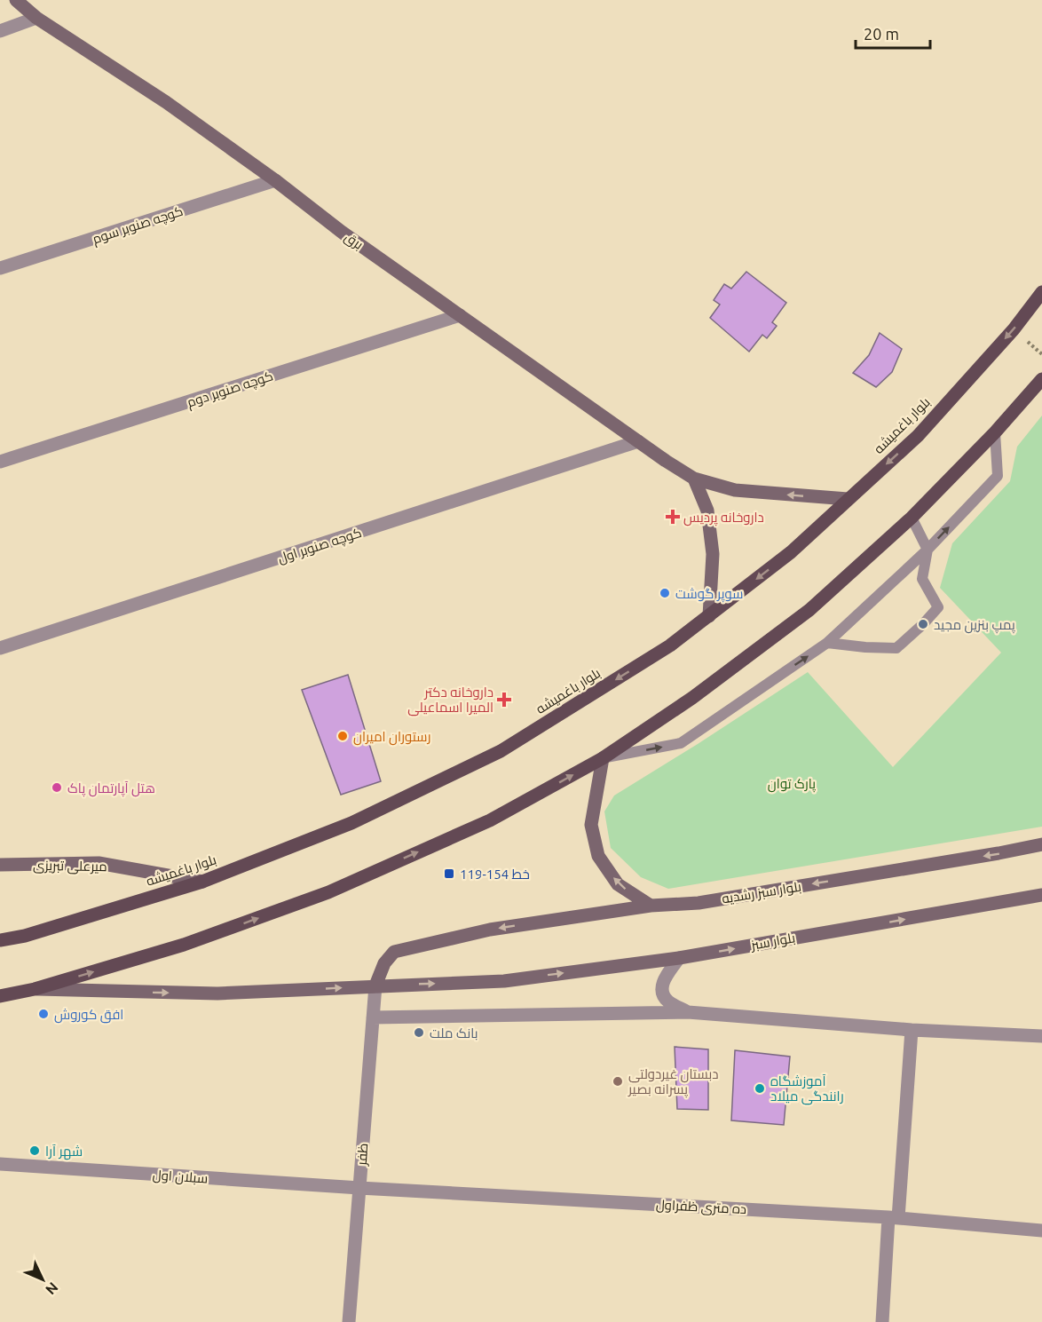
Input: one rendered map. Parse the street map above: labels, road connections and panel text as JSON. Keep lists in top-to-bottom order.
{
  "streets": {
    "main road": [
      "برق",
      "بلوار باغمیشه",
      "میرعلی تبریزی",
      "بلوار سبز رشدیه",
      "بلوار سبز"
    ],
    "street": [
      "کوچه صنوبر سوم",
      "کوچه صنوبر دوم",
      "کوچه صنوبر اول",
      "ظفر",
      "سبلان اول",
      "ده متری ظفراول"
    ]
  },
  "crossings": [
    ["کوچه صنوبر سوم", "برق"],
    ["برق", "کوچه صنوبر دوم"],
    ["برق", "بلوار باغمیشه"],
    ["برق", "کوچه صنوبر اول"],
    ["بلوار باغمیشه", "میرعلی تبریزی"],
    ["بلوار سبز رشدیه", "بلوار سبز"],
    ["بلوار سبز رشدیه", "ظفر"],
    ["بلوار سبز", "ظفر"],
    ["ظفر", "سبلان اول"],
    ["ظفر", "ده متری ظفراول"],
    ["سبلان اول", "ده متری ظفراول"]
  ],
  "parks": ["پارک توان"],
  "places": {
    "health": ["داروخانه پردیس", "داروخانه دکتر المیرا اسماعیلی"],
    "other": [
      "سوپر گوشت",
      "پمپ بنزین مجید",
      "رستوران امیران",
      "هتل آپارتمان پاک",
      "افق کوروش",
      "بانک ملت",
      "دبستان غیردولتی پسرانه بصیر",
      "آموزشگاه رانندگی میلاد",
      "شهر آرا"
    ],
    "transit": ["خط 154-119"]
  },
  "scale_bar": "20 m",
  "north": "bottom right"
}
